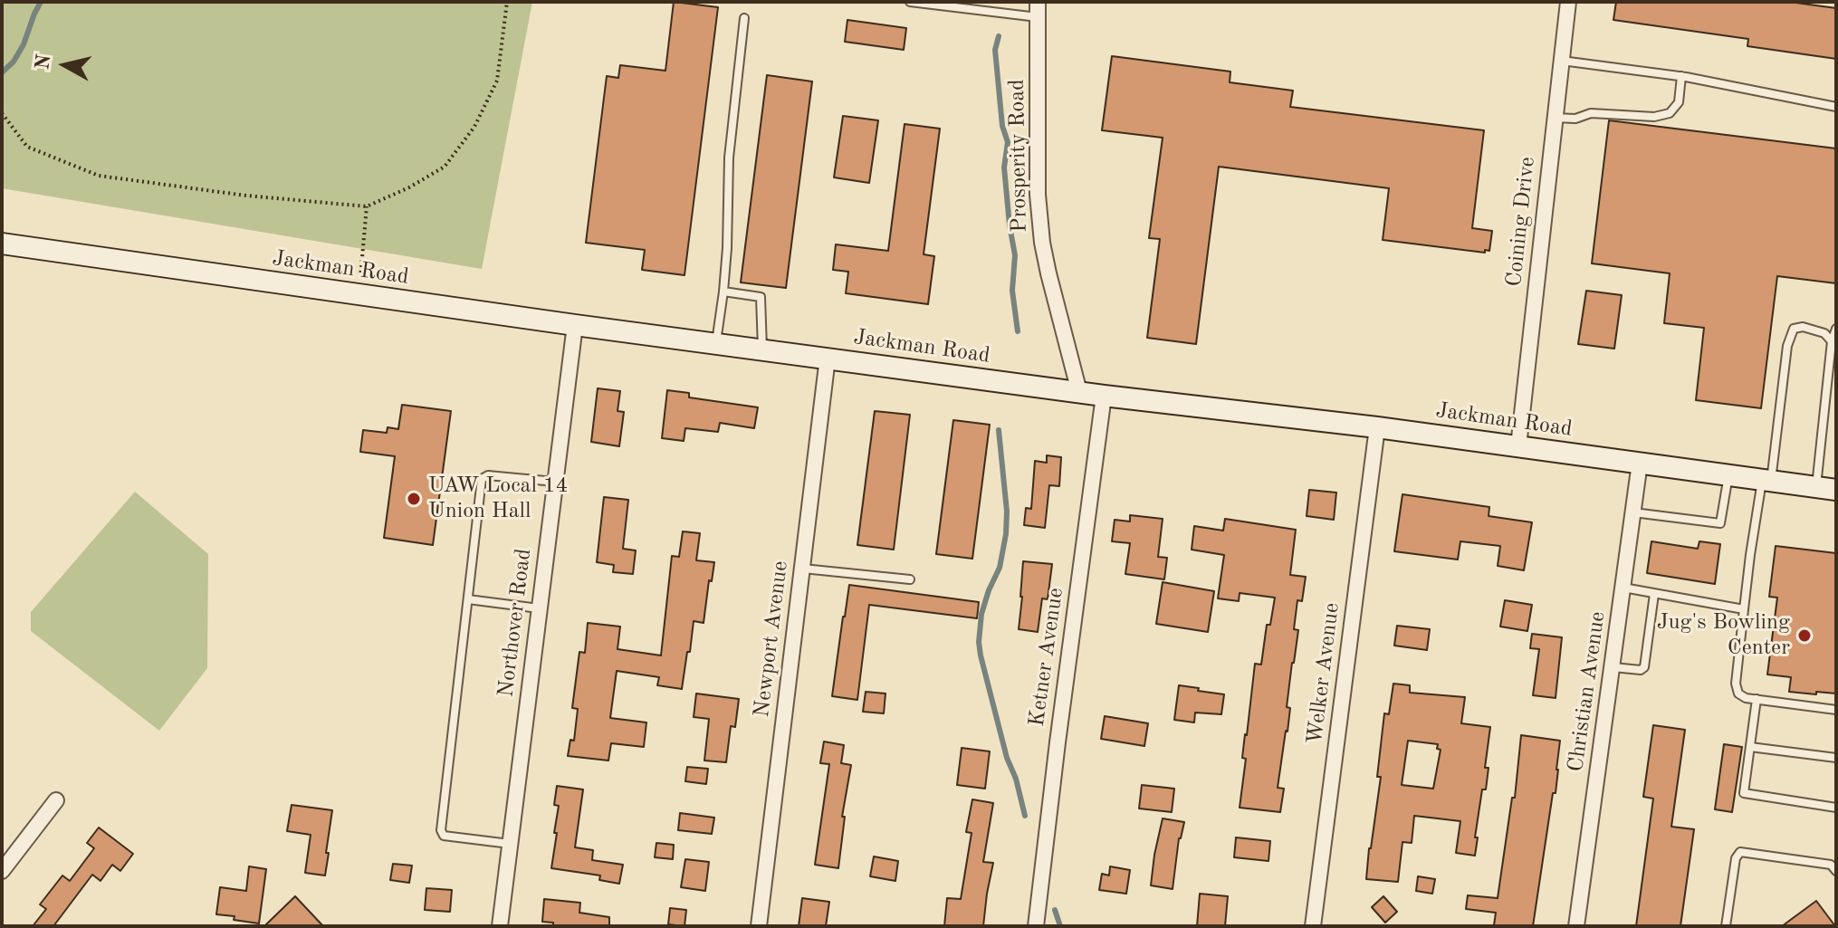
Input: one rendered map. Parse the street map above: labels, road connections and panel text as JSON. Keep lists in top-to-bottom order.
{
  "streets": {
    "main road": ["Jackman Road"],
    "street": [
      "Prosperity Road",
      "Coining Drive",
      "Northover Road",
      "Newport Avenue",
      "Ketner Avenue",
      "Welker Avenue",
      "Christian Avenue"
    ]
  },
  "crossings": [
    ["Prosperity Road", "Jackman Road"],
    ["Coining Drive", "Jackman Road"],
    ["Jackman Road", "Northover Road"],
    ["Jackman Road", "Newport Avenue"],
    ["Jackman Road", "Ketner Avenue"],
    ["Jackman Road", "Welker Avenue"],
    ["Jackman Road", "Christian Avenue"]
  ],
  "places": ["UAW Local 14 Union Hall", "Jug's Bowling Center"],
  "north": "left"
}
